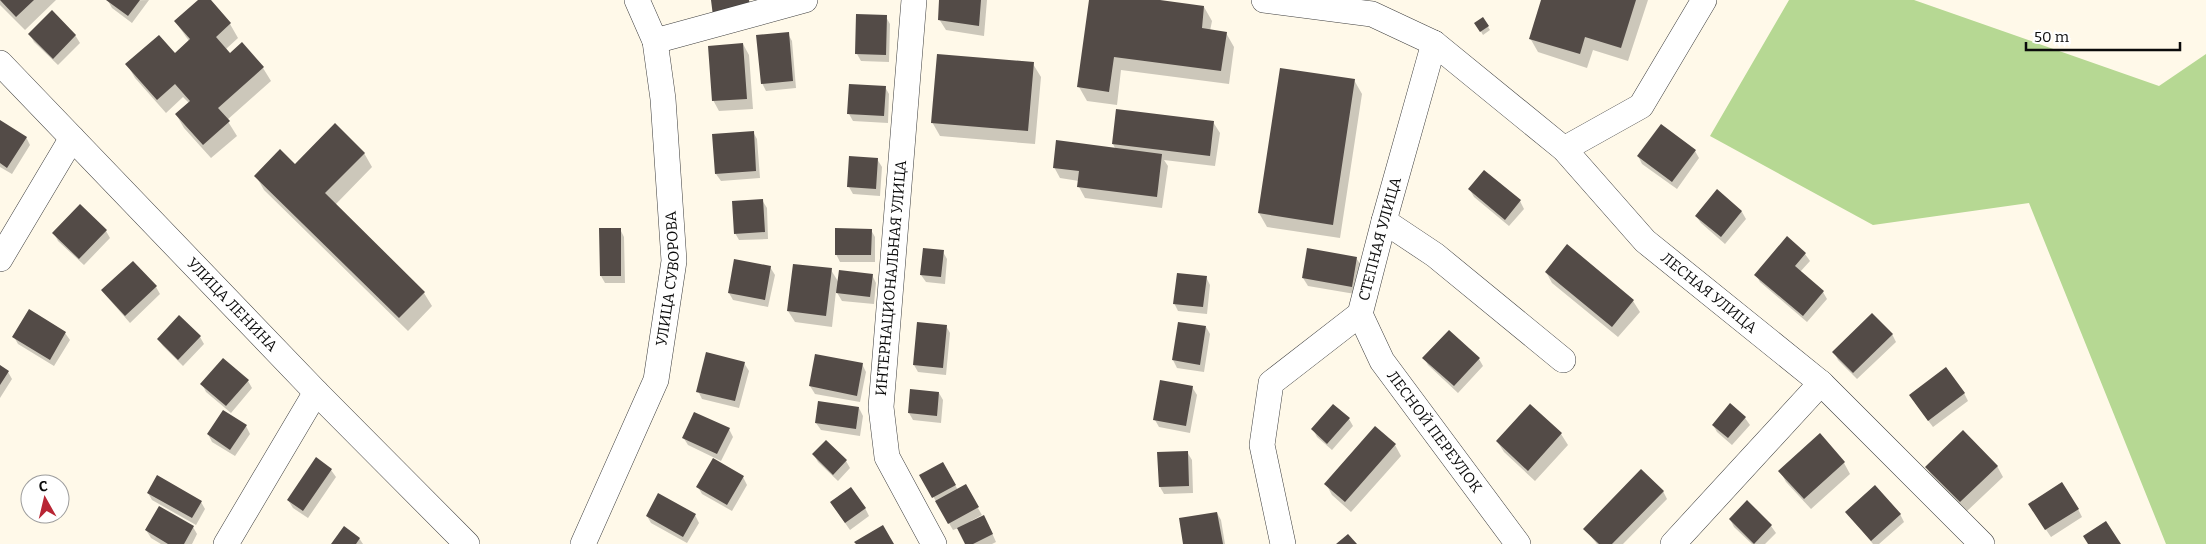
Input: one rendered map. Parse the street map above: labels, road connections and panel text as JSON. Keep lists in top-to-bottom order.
{
  "streets": {
    "street": [
      "СТЕПНАЯ УЛИЦА",
      "УЛИЦА СУВОРОВА",
      "ИНТЕРНАЦИОНАЛЬНАЯ УЛИЦА",
      "ЛЕСНАЯ УЛИЦА",
      "УЛИЦА ЛЕНИНА",
      "ЛЕСНОЙ ПЕРЕУЛОК"
    ]
  },
  "crossings": [
    ["СТЕПНАЯ УЛИЦА", "ЛЕСНАЯ УЛИЦА"],
    ["СТЕПНАЯ УЛИЦА", "ЛЕСНОЙ ПЕРЕУЛОК"]
  ],
  "scale_bar": "50 m",
  "north": "top"
}
